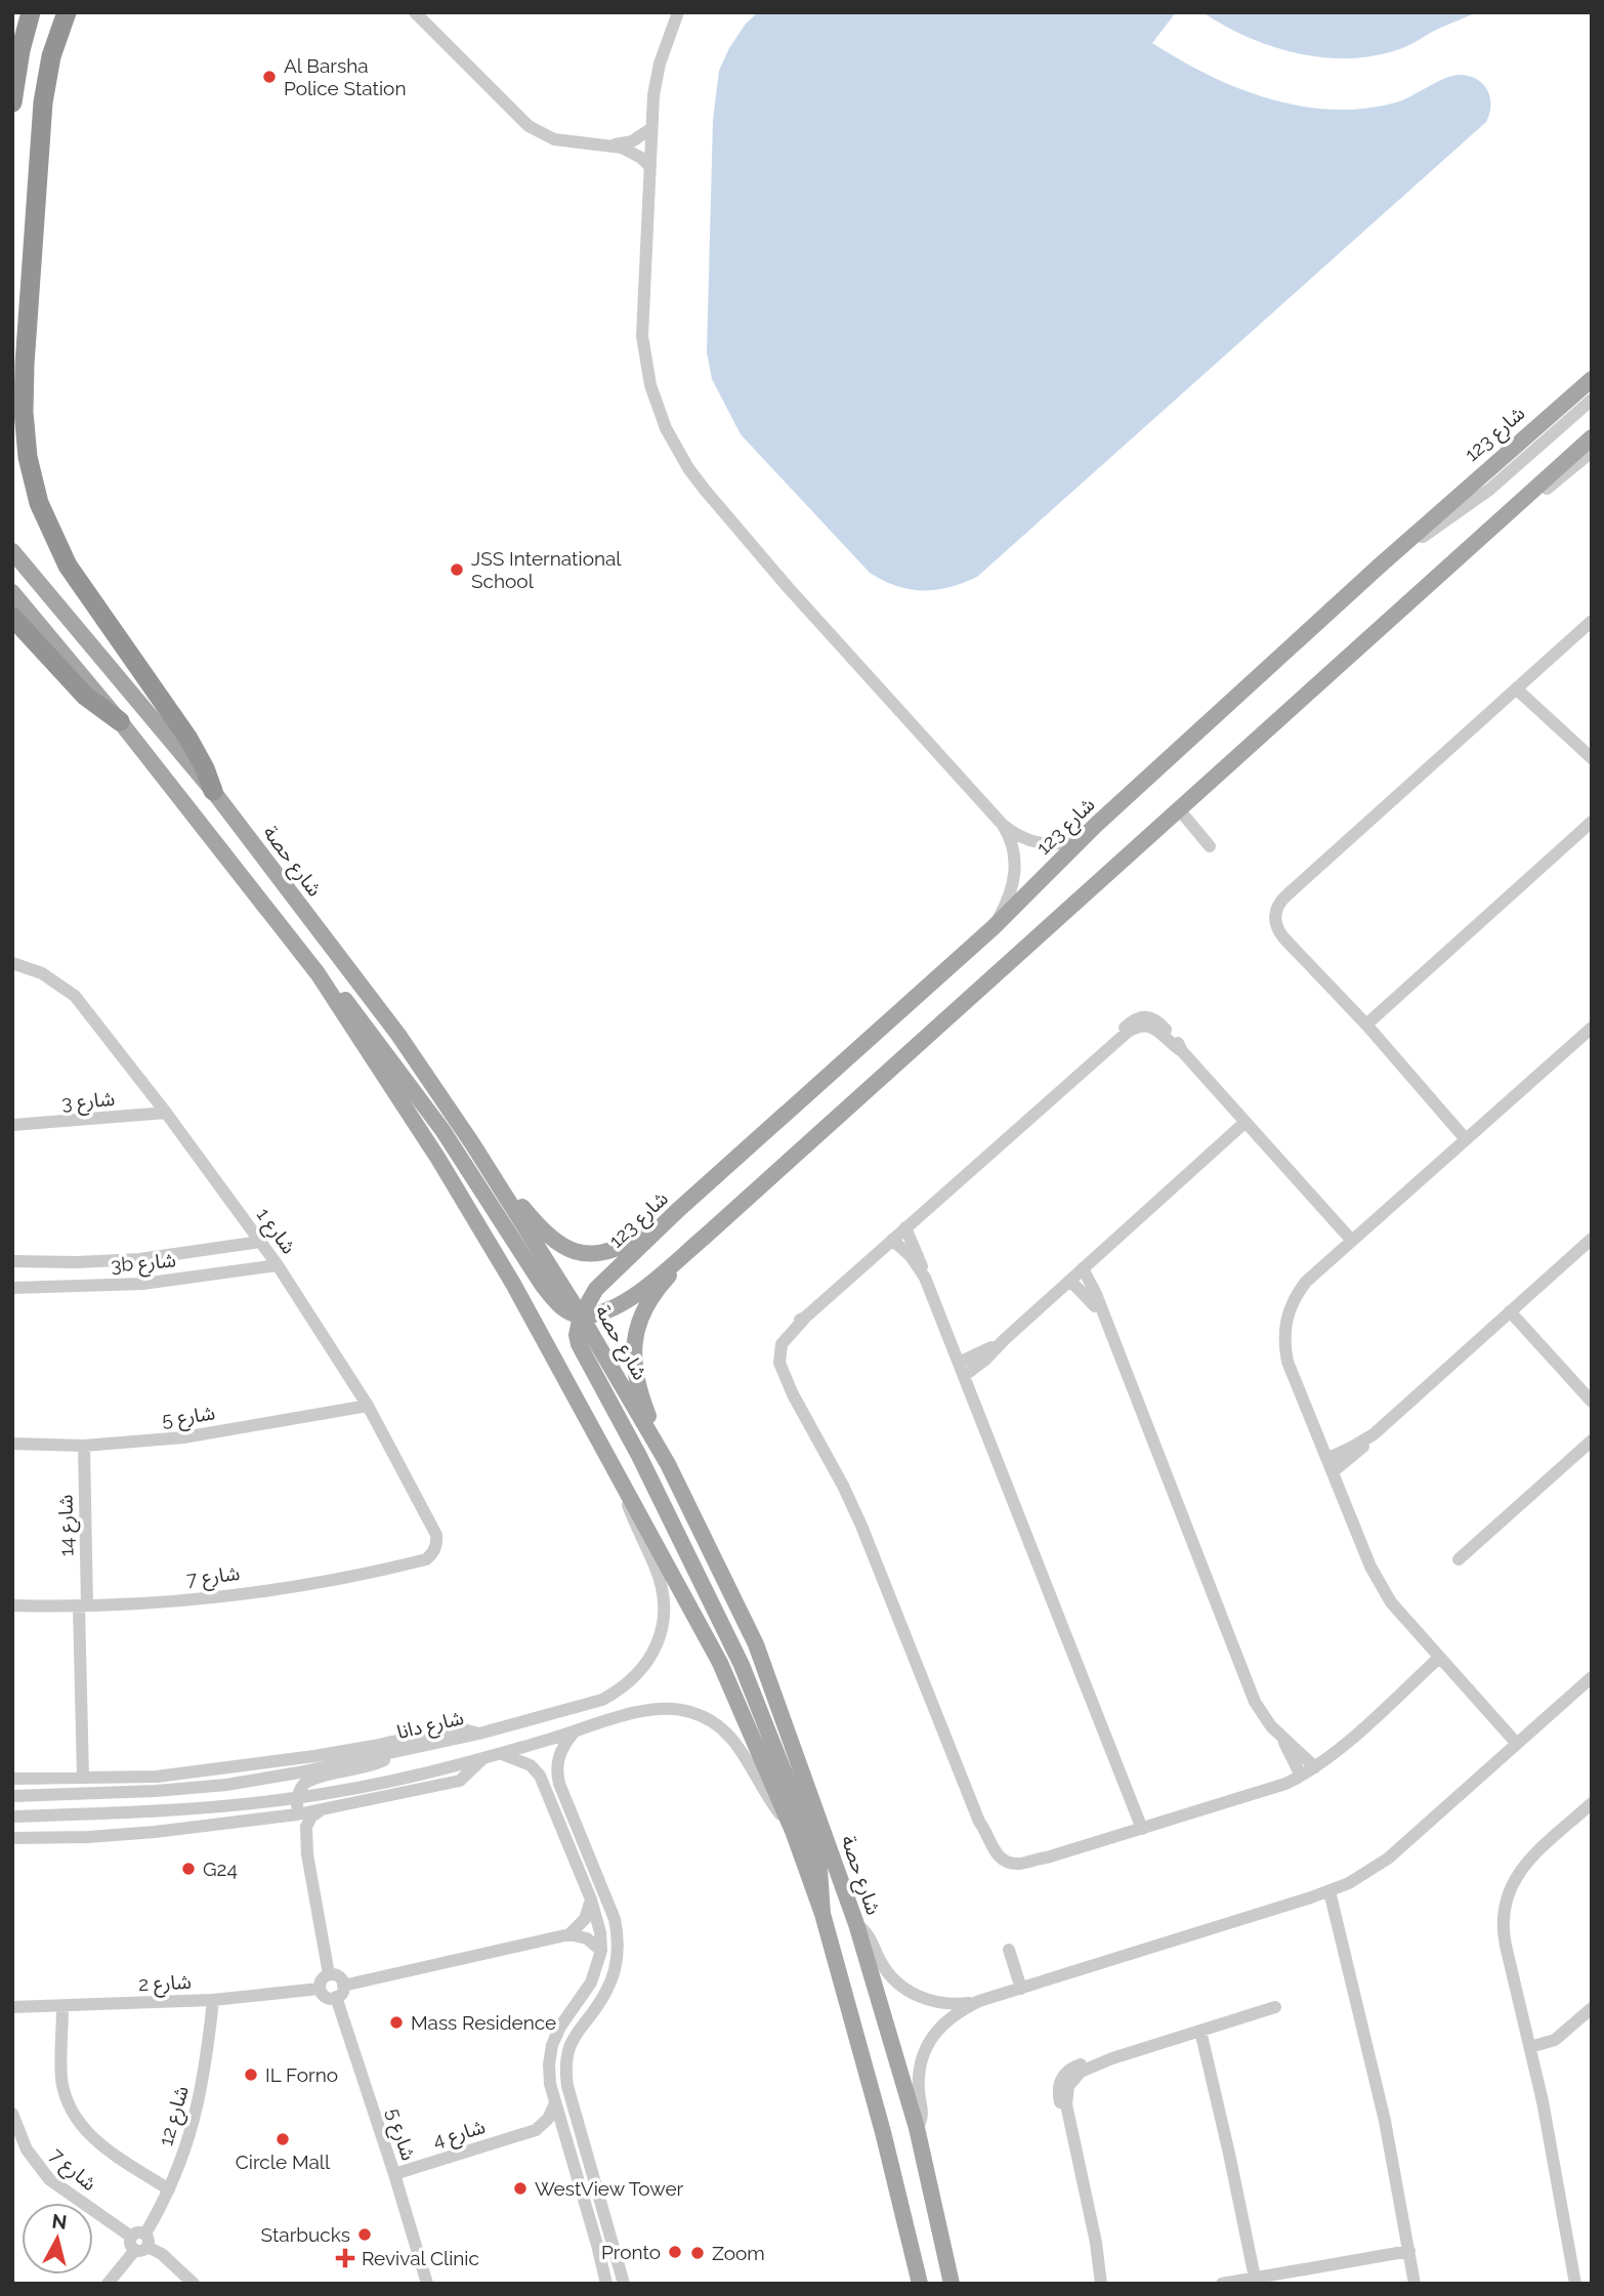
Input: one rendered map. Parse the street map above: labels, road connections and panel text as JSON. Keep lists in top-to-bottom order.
{
  "streets": {
    "main road": ["شارع 123", "شارع حصة"],
    "street": [
      "شارع 3",
      "شارع 1",
      "3b شارع",
      "شارع 5",
      "شارع 14",
      "شارع 7",
      "شارع دانا",
      "شارع 2",
      "شارع 12",
      "شارع 4"
    ]
  },
  "crossings": [
    ["شارع 123", "شارع حصة"],
    ["شارع 3", "شارع 1"],
    ["شارع 1", "3b شارع"],
    ["شارع 1", "شارع 5"],
    ["شارع 1", "شارع 7"],
    ["شارع 5", "شارع 14"],
    ["شارع 5", "شارع 2"],
    ["شارع 5", "شارع 4"],
    ["شارع 14", "شارع 7"],
    ["شارع 7", "شارع 12"],
    ["شارع 2", "شارع 12"]
  ],
  "places": {
    "other": [
      "Al Barsha Police Station",
      "JSS International School",
      "G24",
      "Mass Residence",
      "IL Forno",
      "Circle Mall",
      "WestView Tower",
      "Starbucks",
      "Pronto",
      "Zoom"
    ],
    "health": ["Revival Clinic"]
  },
  "north": "top"
}
